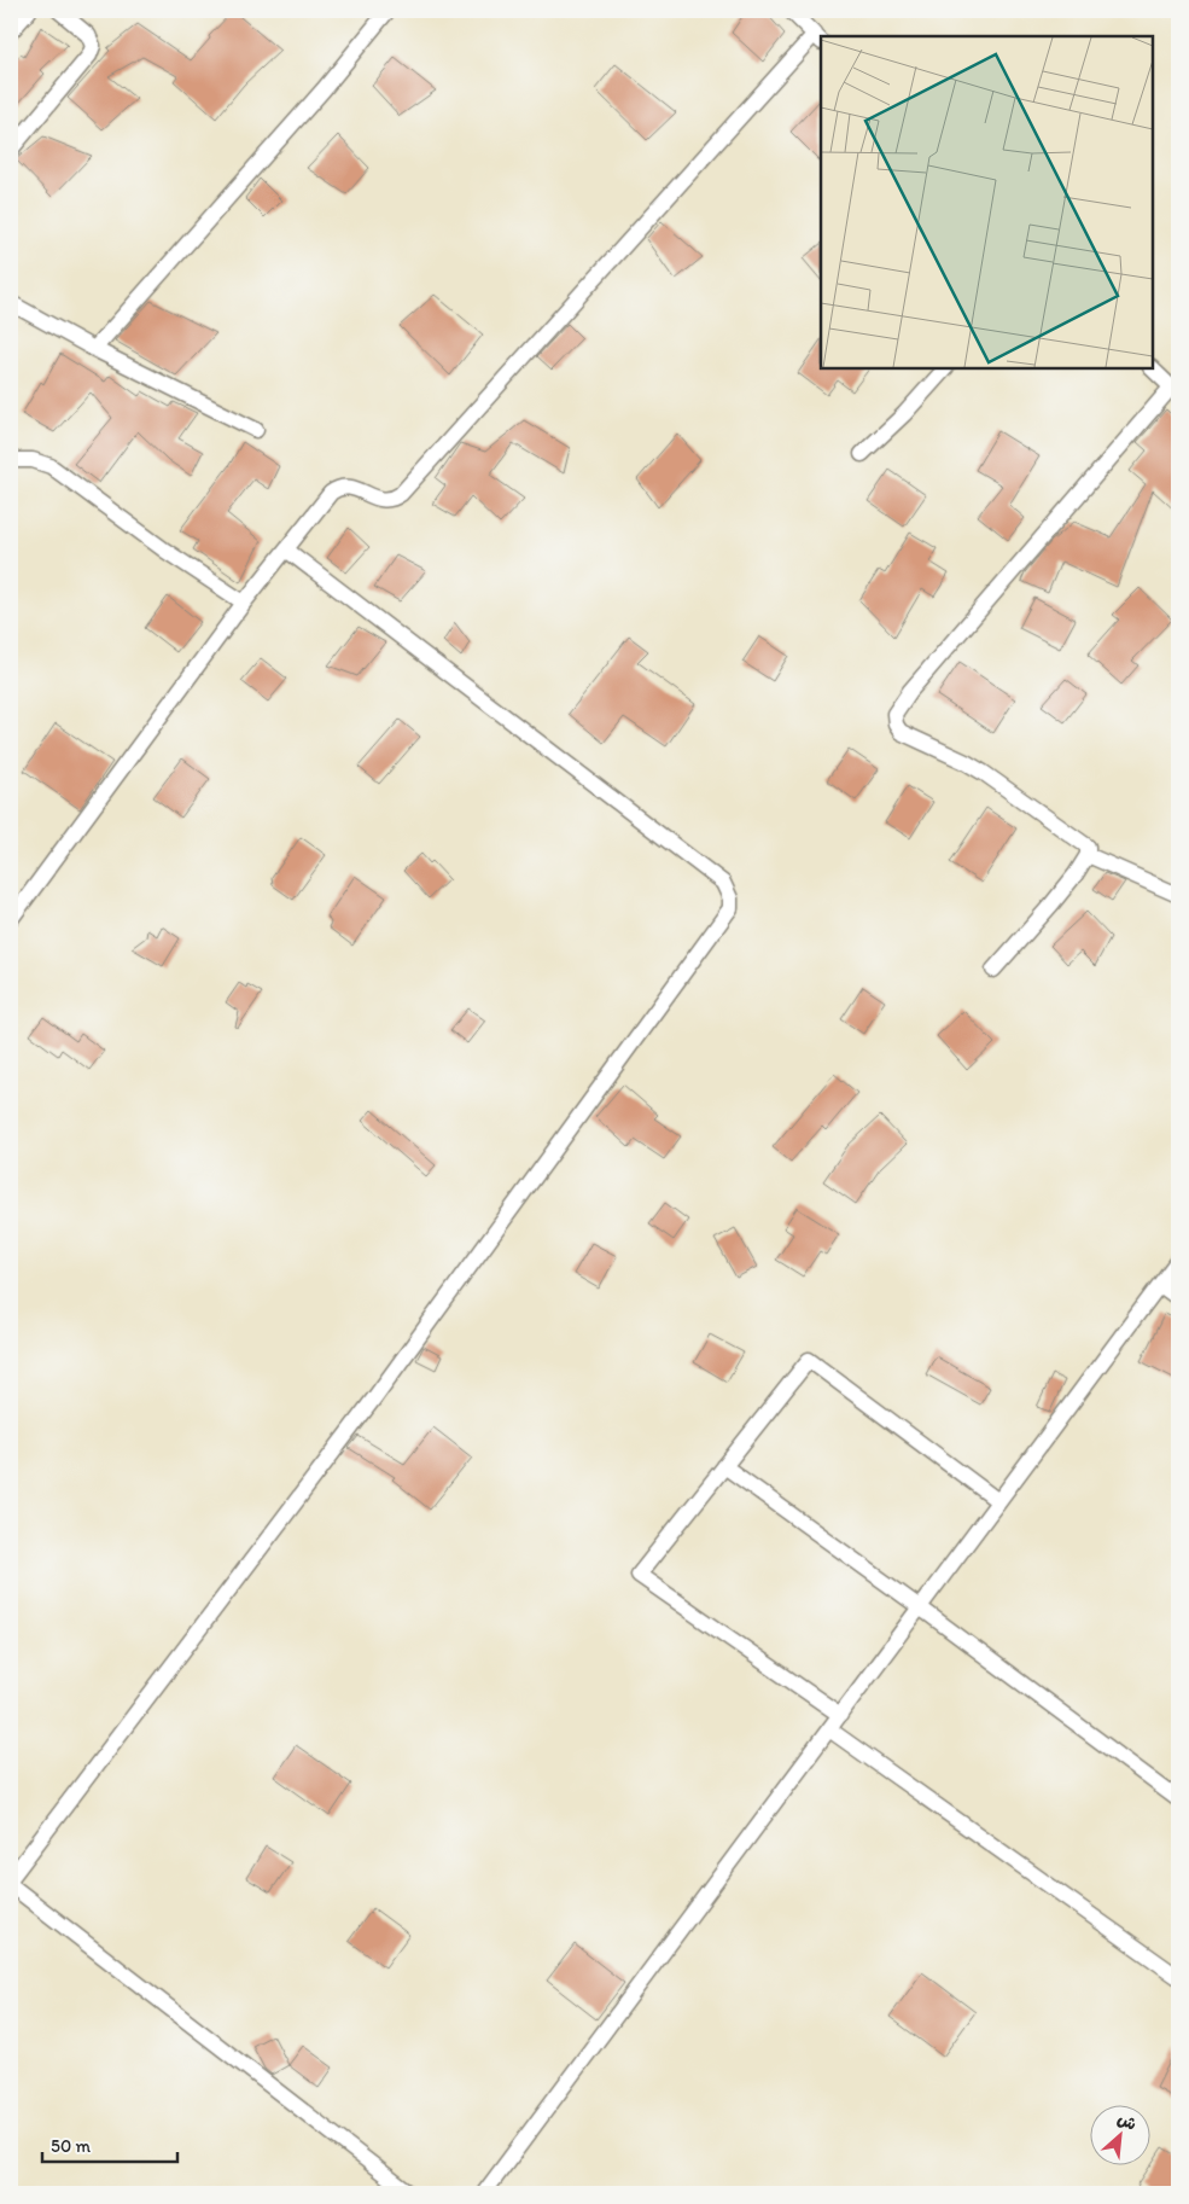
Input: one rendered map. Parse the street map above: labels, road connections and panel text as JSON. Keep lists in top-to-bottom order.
{
  "scale_bar": "50 m",
  "north": "top right"
}
